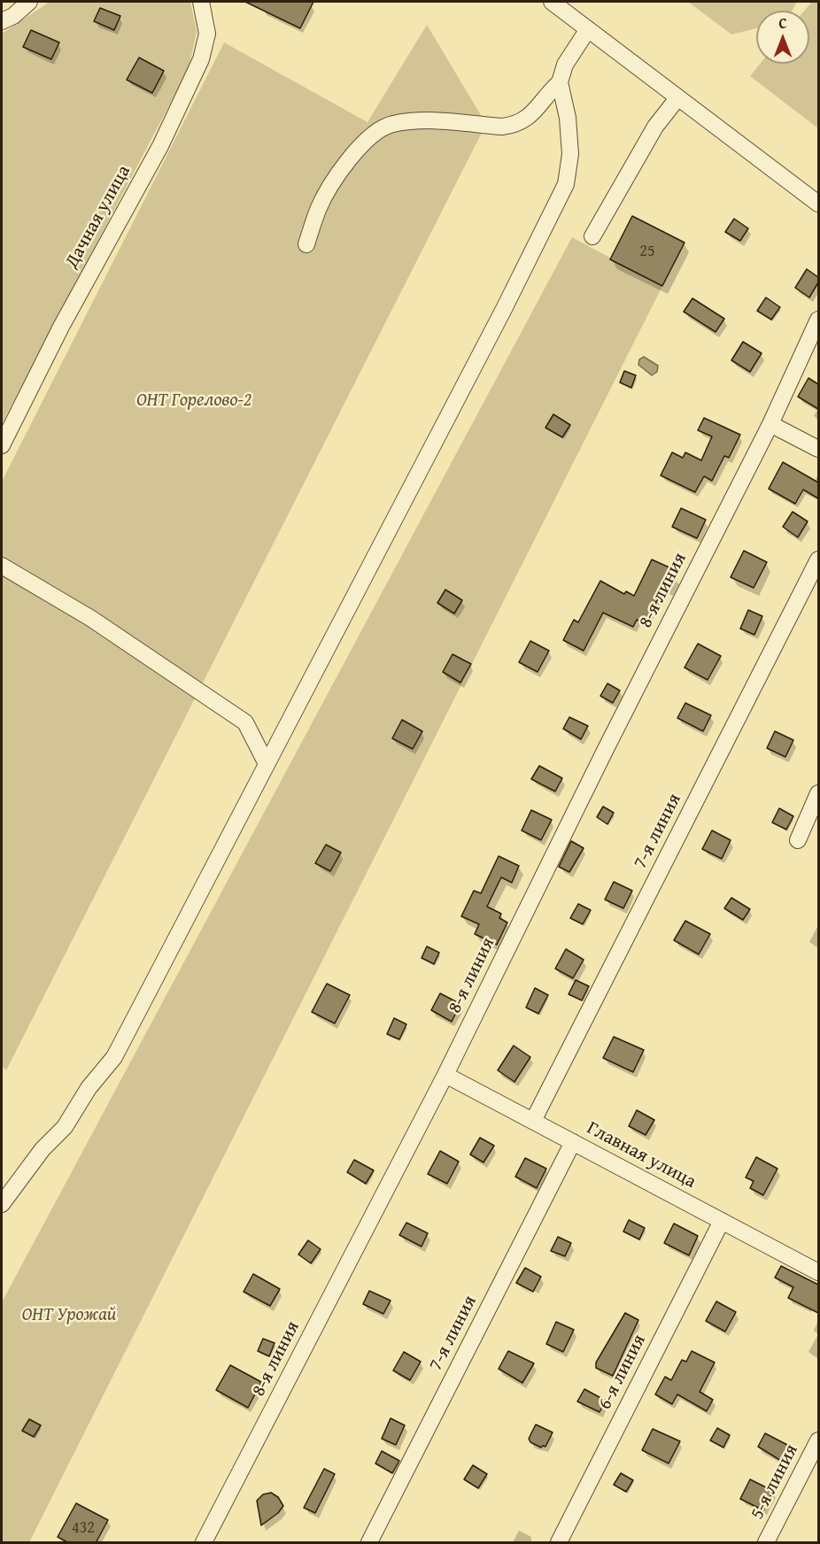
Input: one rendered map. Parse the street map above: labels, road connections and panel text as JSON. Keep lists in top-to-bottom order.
{
  "streets": {
    "street": [
      "Дачная улица",
      "8-я линия",
      "7-я линия",
      "Главная улица",
      "6-я линия",
      "5-я линия"
    ]
  },
  "crossings": [
    ["8-я линия", "Главная улица"],
    ["7-я линия", "Главная улица"],
    ["Главная улица", "6-я линия"]
  ],
  "parks": ["ОНТ Горелово-2", "ОНТ Урожай"],
  "house_numbers": ["25", "432"],
  "north": "top"
}
